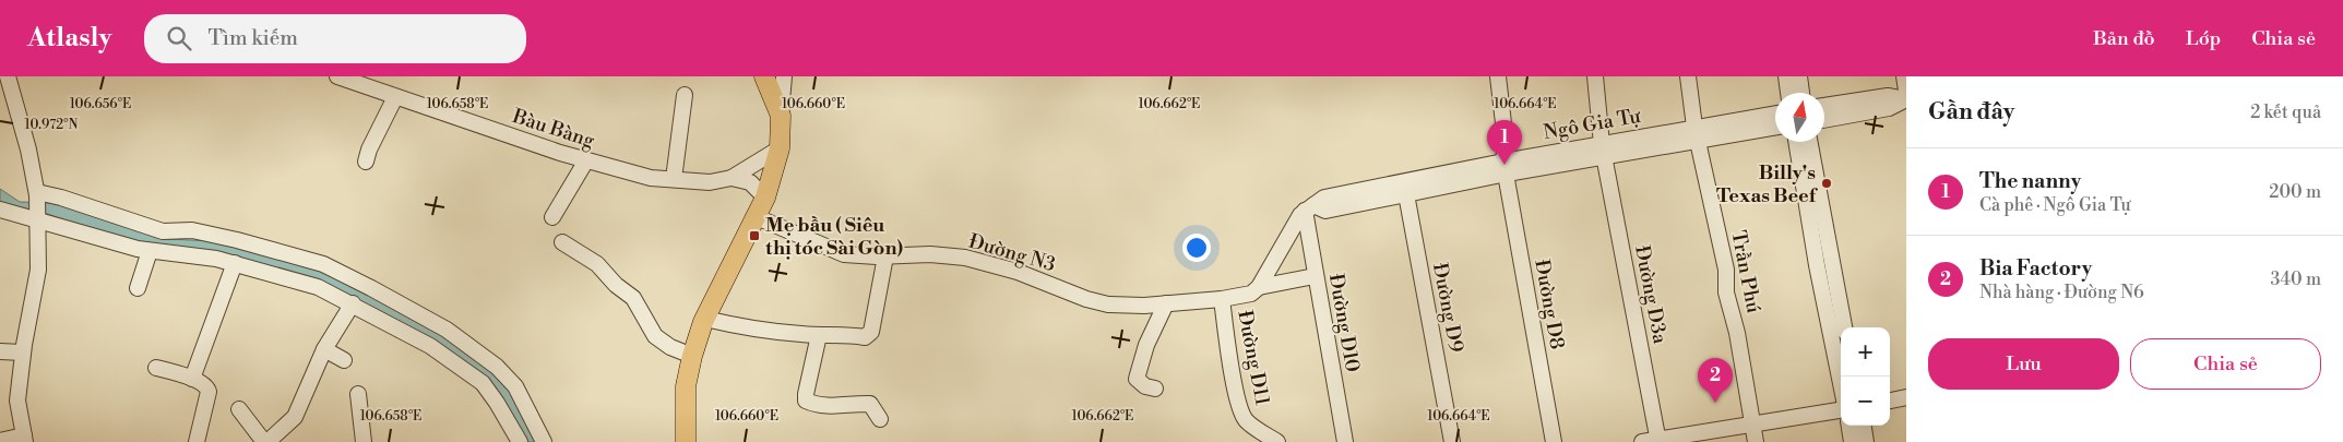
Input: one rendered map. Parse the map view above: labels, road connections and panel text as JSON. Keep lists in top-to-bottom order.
{
  "streets": {
    "street": [
      "Ngô Gia Tự",
      "Bàu Bàng",
      "Đường N3",
      "Trần Phú",
      "Đường D3a",
      "Đường D8",
      "Đường D9",
      "Đường D10",
      "Đường D11"
    ]
  },
  "crossings": [
    ["Ngô Gia Tự", "Trần Phú"],
    ["Ngô Gia Tự", "Đường D3a"],
    ["Ngô Gia Tự", "Đường D8"],
    ["Ngô Gia Tự", "Đường D9"],
    ["Ngô Gia Tự", "Đường D10"],
    ["Đường N3", "Đường D10"],
    ["Đường N3", "Đường D11"]
  ],
  "places": {
    "other": ["Billy's Texas Beef"],
    "transit": ["Mẹ bầu ( Siêu thị tóc Sài Gòn)"]
  },
  "north": "top",
  "page": {
    "header": "Atlasly",
    "search": "Tìm kiếm",
    "nav": ["Bản đồ", "Lớp", "Chia sẻ"],
    "heading": ["Gần đây", "2 kết quả"],
    "pins": ["1", "2"],
    "list": [
      {
        "mark": "1",
        "name": "The nanny",
        "note": "Cà phê · Ngô Gia Tự",
        "value": "200 m"
      },
      {
        "mark": "2",
        "name": "Bia Factory",
        "note": "Nhà hàng · Đường N6",
        "value": "340 m"
      }
    ],
    "buttons": ["Lưu", "Chia sẻ"],
    "map_buttons": ["+", "−"]
  },
  "coordinates": [
    "106.658°E",
    "106.662°E",
    "106.656°E",
    "106.660°E",
    "106.664°E",
    "10.972°N"
  ]
}
